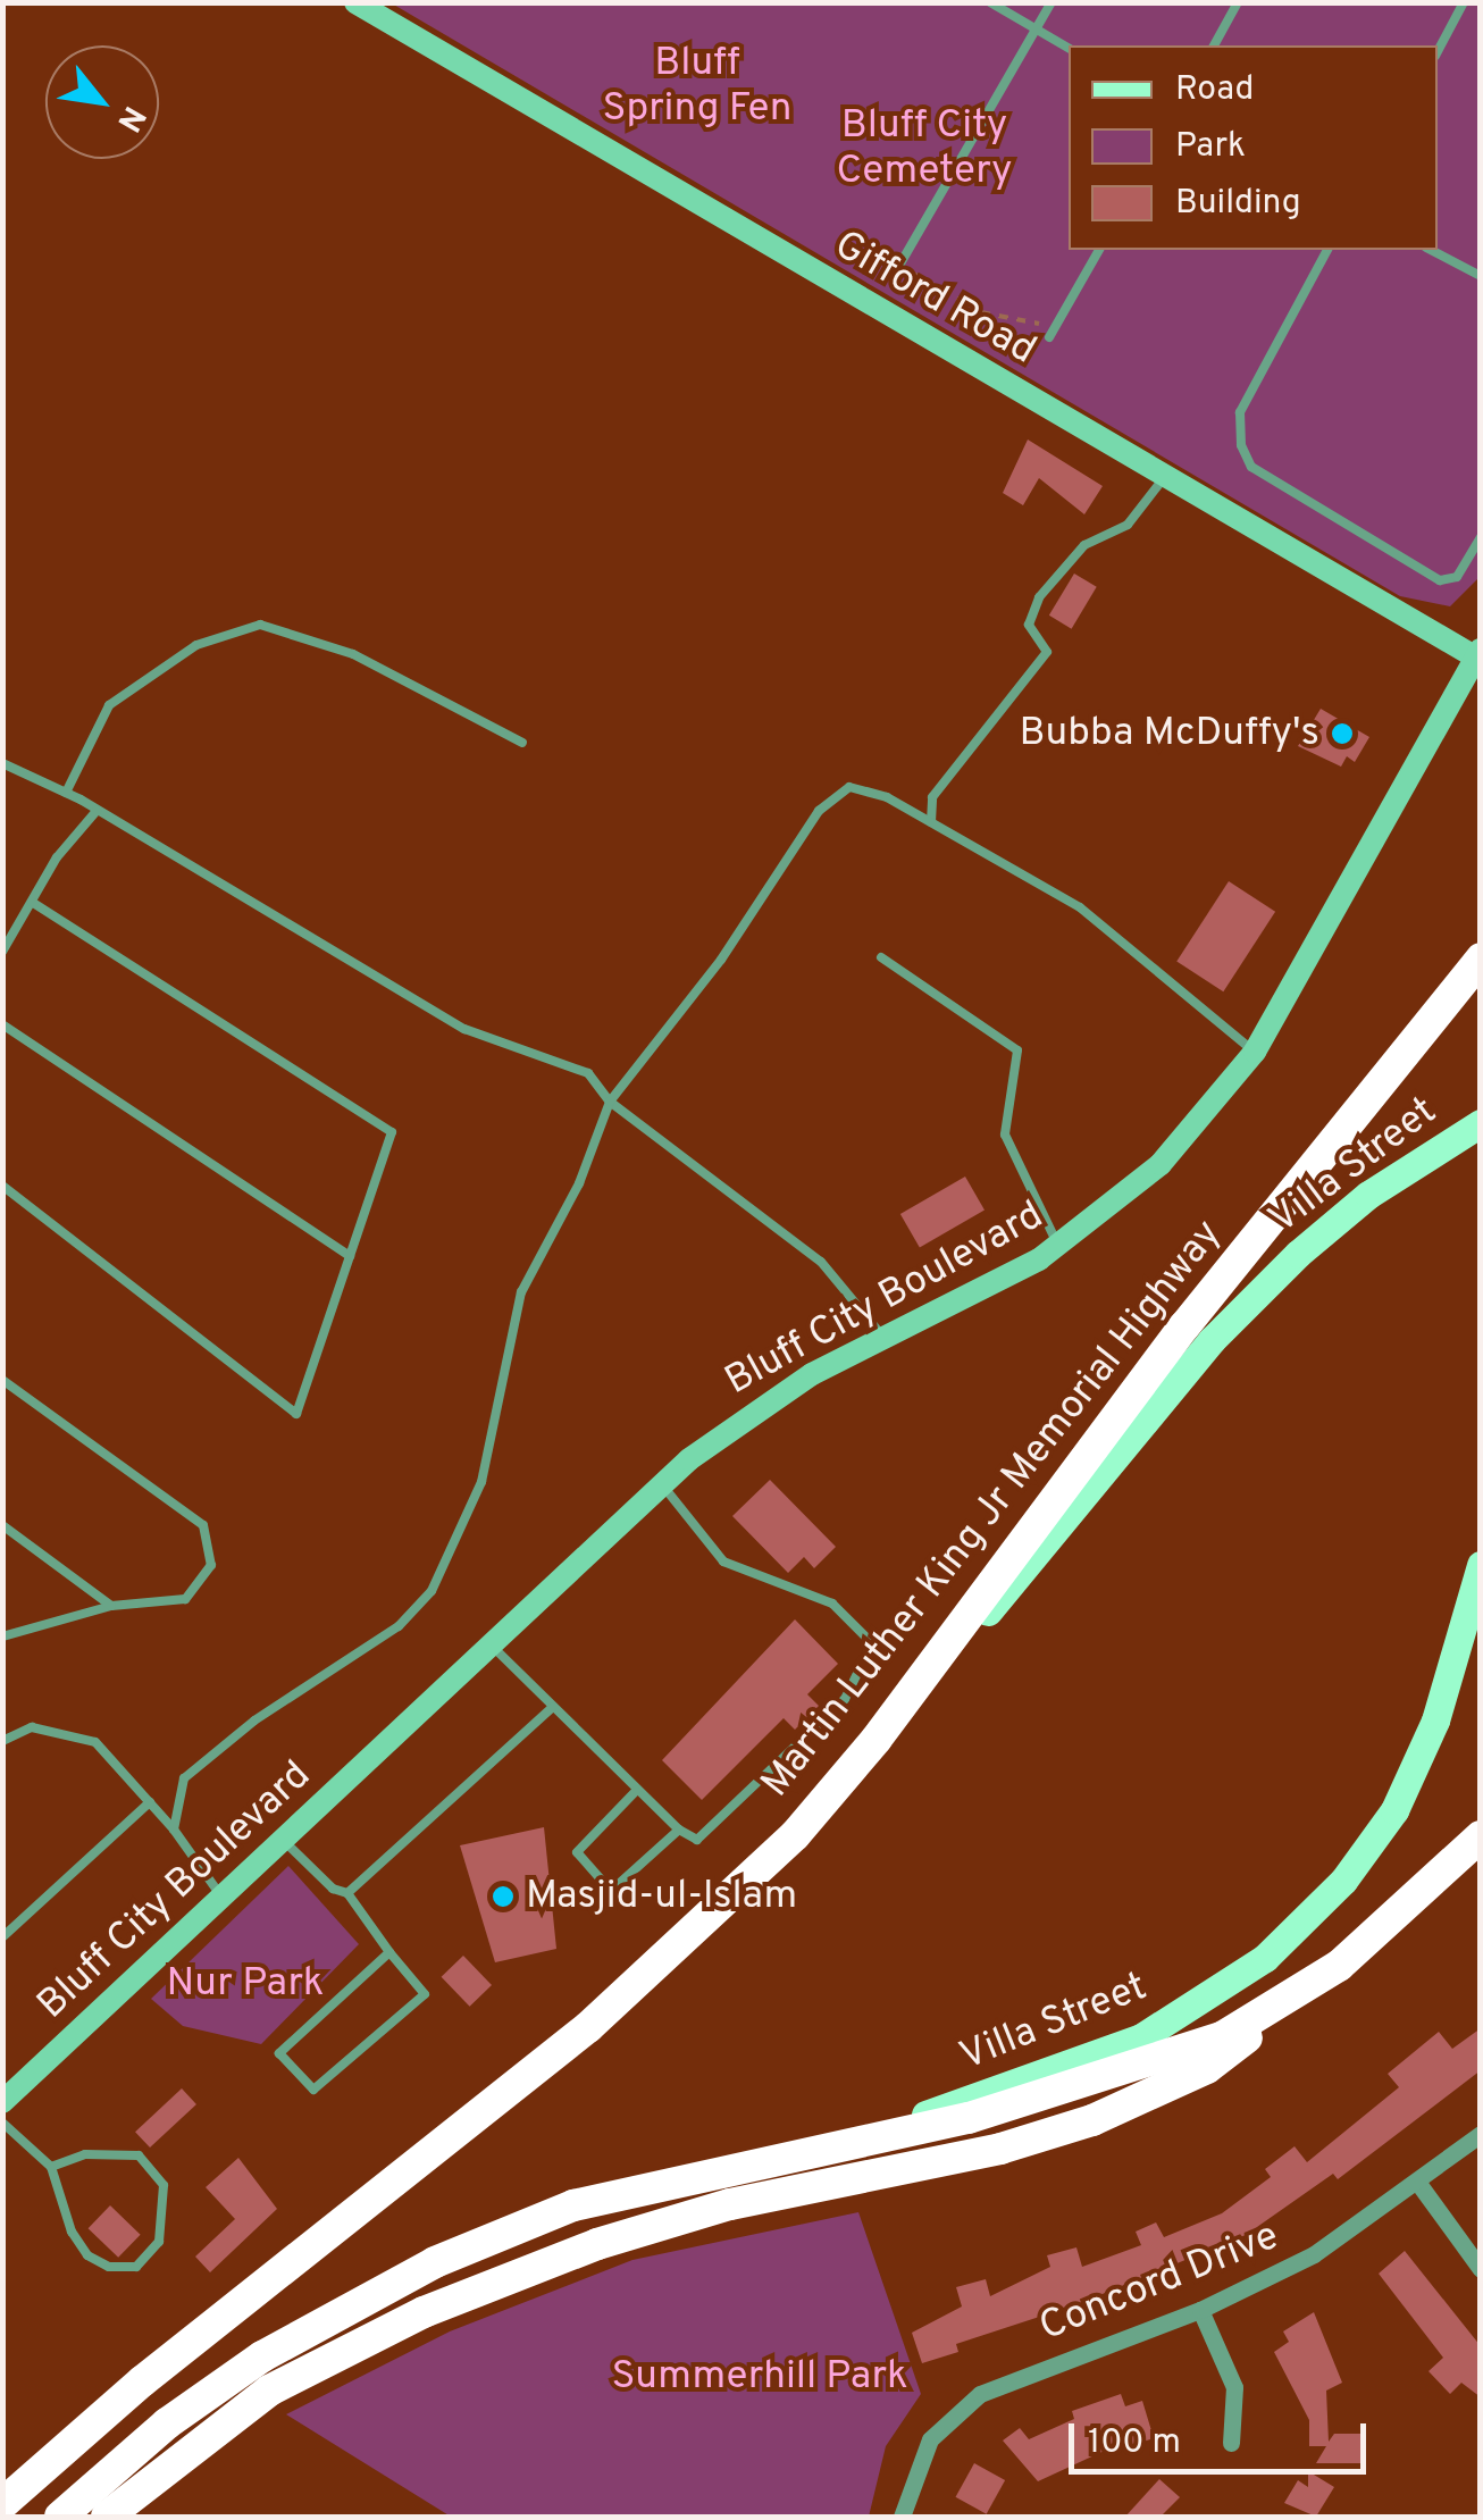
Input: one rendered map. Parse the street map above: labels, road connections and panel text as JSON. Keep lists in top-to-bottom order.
{
  "streets": {
    "highway": ["Martin Luther King Jr Memorial Highway"],
    "main road": ["Villa Street"],
    "street": ["Gifford Road", "Bluff City Boulevard", "Concord Drive"]
  },
  "crossings": [
    ["Gifford Road", "Bluff City Boulevard"],
    ["Villa Street", "Martin Luther King Jr Memorial Highway"]
  ],
  "parks": [
    "Bluff Spring Fen",
    "Bluff City Cemetery",
    "Nur Park",
    "Summerhill Park"
  ],
  "places": ["Bubba McDuffy's", "Masjid-ul-Islam"],
  "legend": ["Road", "Park", "Building"],
  "scale_bar": "100 m",
  "north": "bottom right"
}
